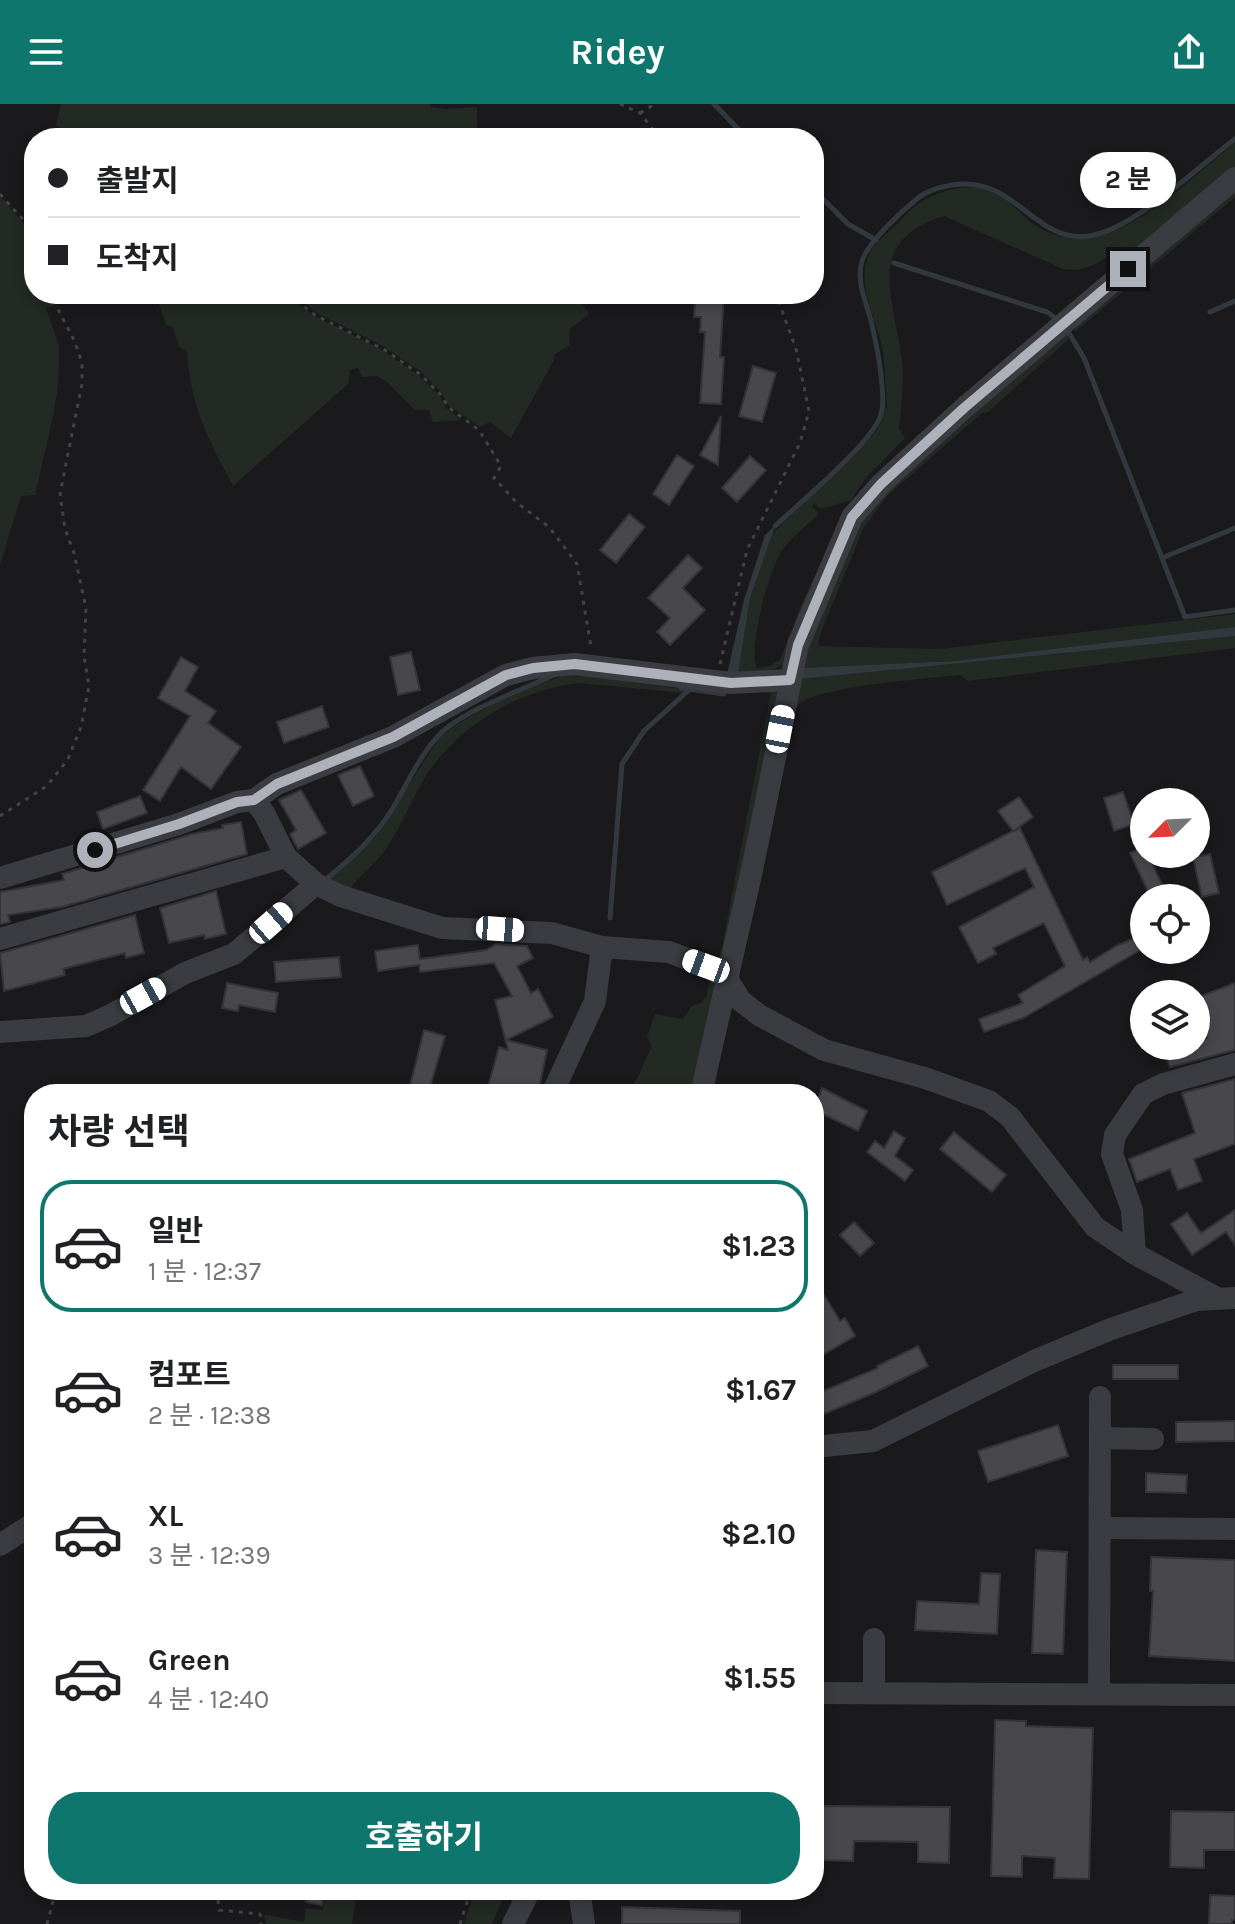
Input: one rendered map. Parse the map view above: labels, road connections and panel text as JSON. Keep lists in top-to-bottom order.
{
  "north": "bottom left",
  "page": {
    "header": "Ridey",
    "banner": ["출발지", "도착지"],
    "bubble": "2 분",
    "heading": "차량 선택",
    "list": [
      {
        "name": "일반",
        "note": "1 분 · 12:37",
        "value": "$1.23"
      },
      {
        "name": "컴포트",
        "note": "2 분 · 12:38",
        "value": "$1.67"
      },
      {
        "name": "XL",
        "note": "3 분 · 12:39",
        "value": "$2.10"
      },
      {
        "name": "Green",
        "note": "4 분 · 12:40",
        "value": "$1.55"
      }
    ],
    "buttons": "호출하기"
  }
}
